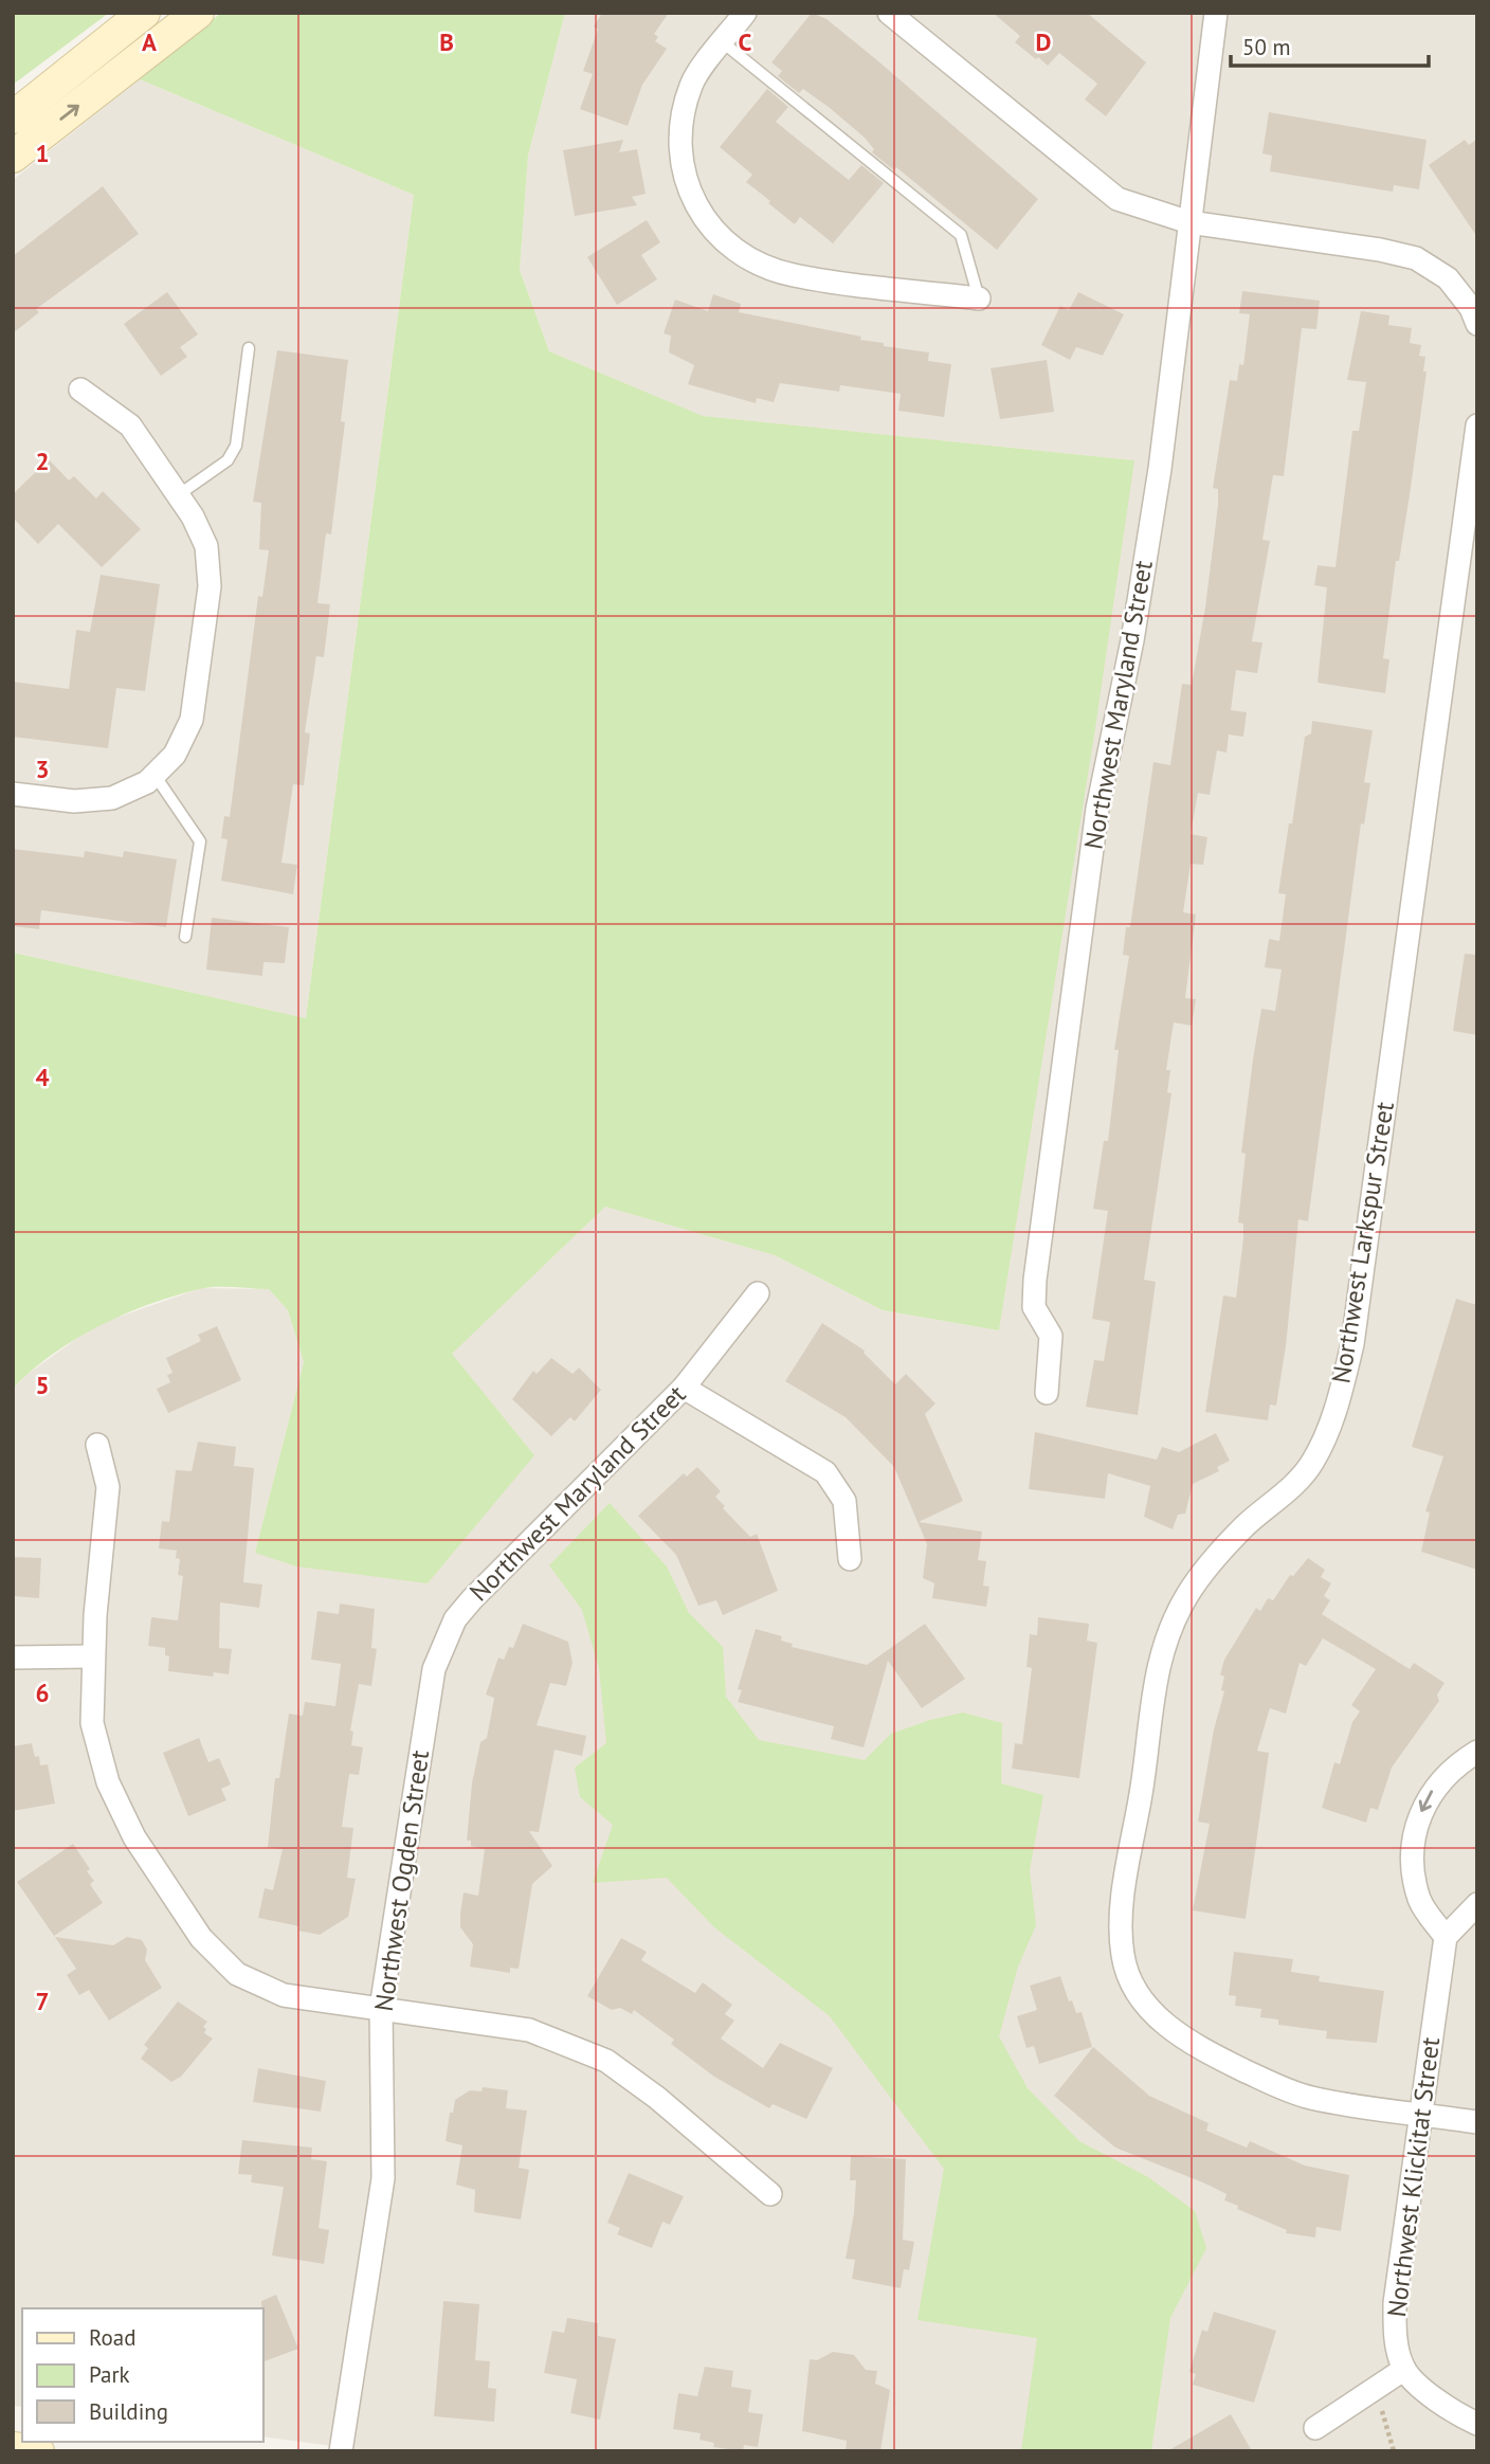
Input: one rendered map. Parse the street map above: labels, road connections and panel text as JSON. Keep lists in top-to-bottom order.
{
  "streets": {
    "street": [
      "Northwest Maryland Street",
      "Northwest Larkspur Street",
      "Northwest Ogden Street",
      "Northwest Klickitat Street"
    ]
  },
  "crossings": [
    ["Northwest Maryland Street", "Northwest Ogden Street"],
    ["Northwest Larkspur Street", "Northwest Klickitat Street"]
  ],
  "legend": ["Road", "Park", "Building"],
  "scale_bar": "50 m",
  "grid": {
    "columns": [
      "A",
      "B",
      "C",
      "D"
    ],
    "rows": [
      "1",
      "2",
      "3",
      "4",
      "5",
      "6",
      "7"
    ]
  }
}
